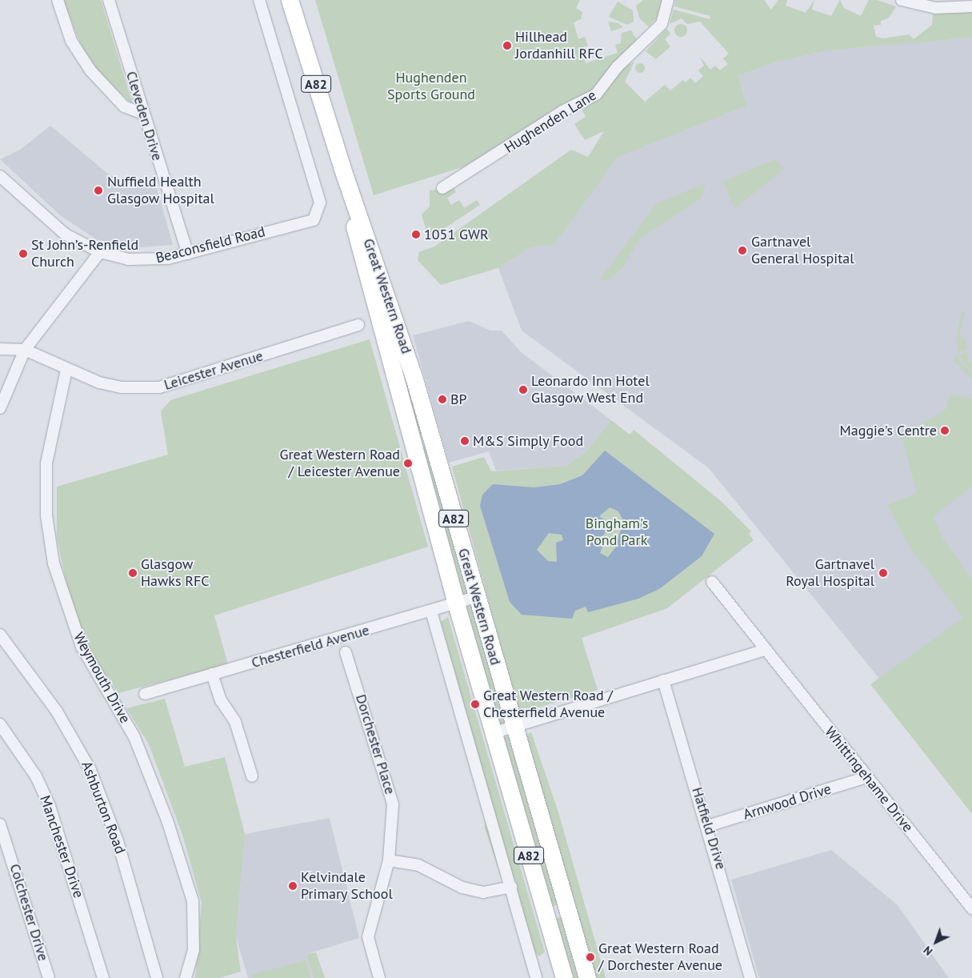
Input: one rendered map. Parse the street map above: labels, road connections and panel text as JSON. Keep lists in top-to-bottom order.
{
  "streets": {
    "main road": ["A82", "Great Western Road"],
    "street": [
      "Cleveden Drive",
      "Hughenden Lane",
      "Beaconsfield Road",
      "Leicester Avenue",
      "Chesterfield Avenue",
      "Weymouth Drive",
      "Dorchester Place",
      "Whittingehame Drive",
      "Arnwood Drive",
      "Ashburton Road",
      "Hatfield Drive",
      "Manchester Drive",
      "Colchester Drive"
    ]
  },
  "crossings": [
    ["Cleveden Drive", "Beaconsfield Road"],
    ["Great Western Road", "Chesterfield Avenue"],
    ["Leicester Avenue", "Weymouth Drive"],
    ["Whittingehame Drive", "Arnwood Drive"],
    ["Arnwood Drive", "Hatfield Drive"]
  ],
  "parks": ["Hughenden Sports Ground", "Bingham's Pond Park"],
  "places": [
    "Hillhead Jordanhill RFC",
    "Nuffield Health Glasgow Hospital",
    "1051 GWR",
    "Gartnavel General Hospital",
    "St John’s-Renfield Church",
    "Leonardo Inn Hotel Glasgow West End",
    "BP",
    "Maggie's Centre",
    "M&S Simply Food",
    "Great Western Road / Leicester Avenue",
    "Glasgow Hawks RFC",
    "Gartnavel Royal Hospital",
    "Great Western Road / Chesterfield Avenue",
    "Kelvindale Primary School",
    "Great Western Road / Dorchester Avenue"
  ],
  "north": "bottom left"
}
